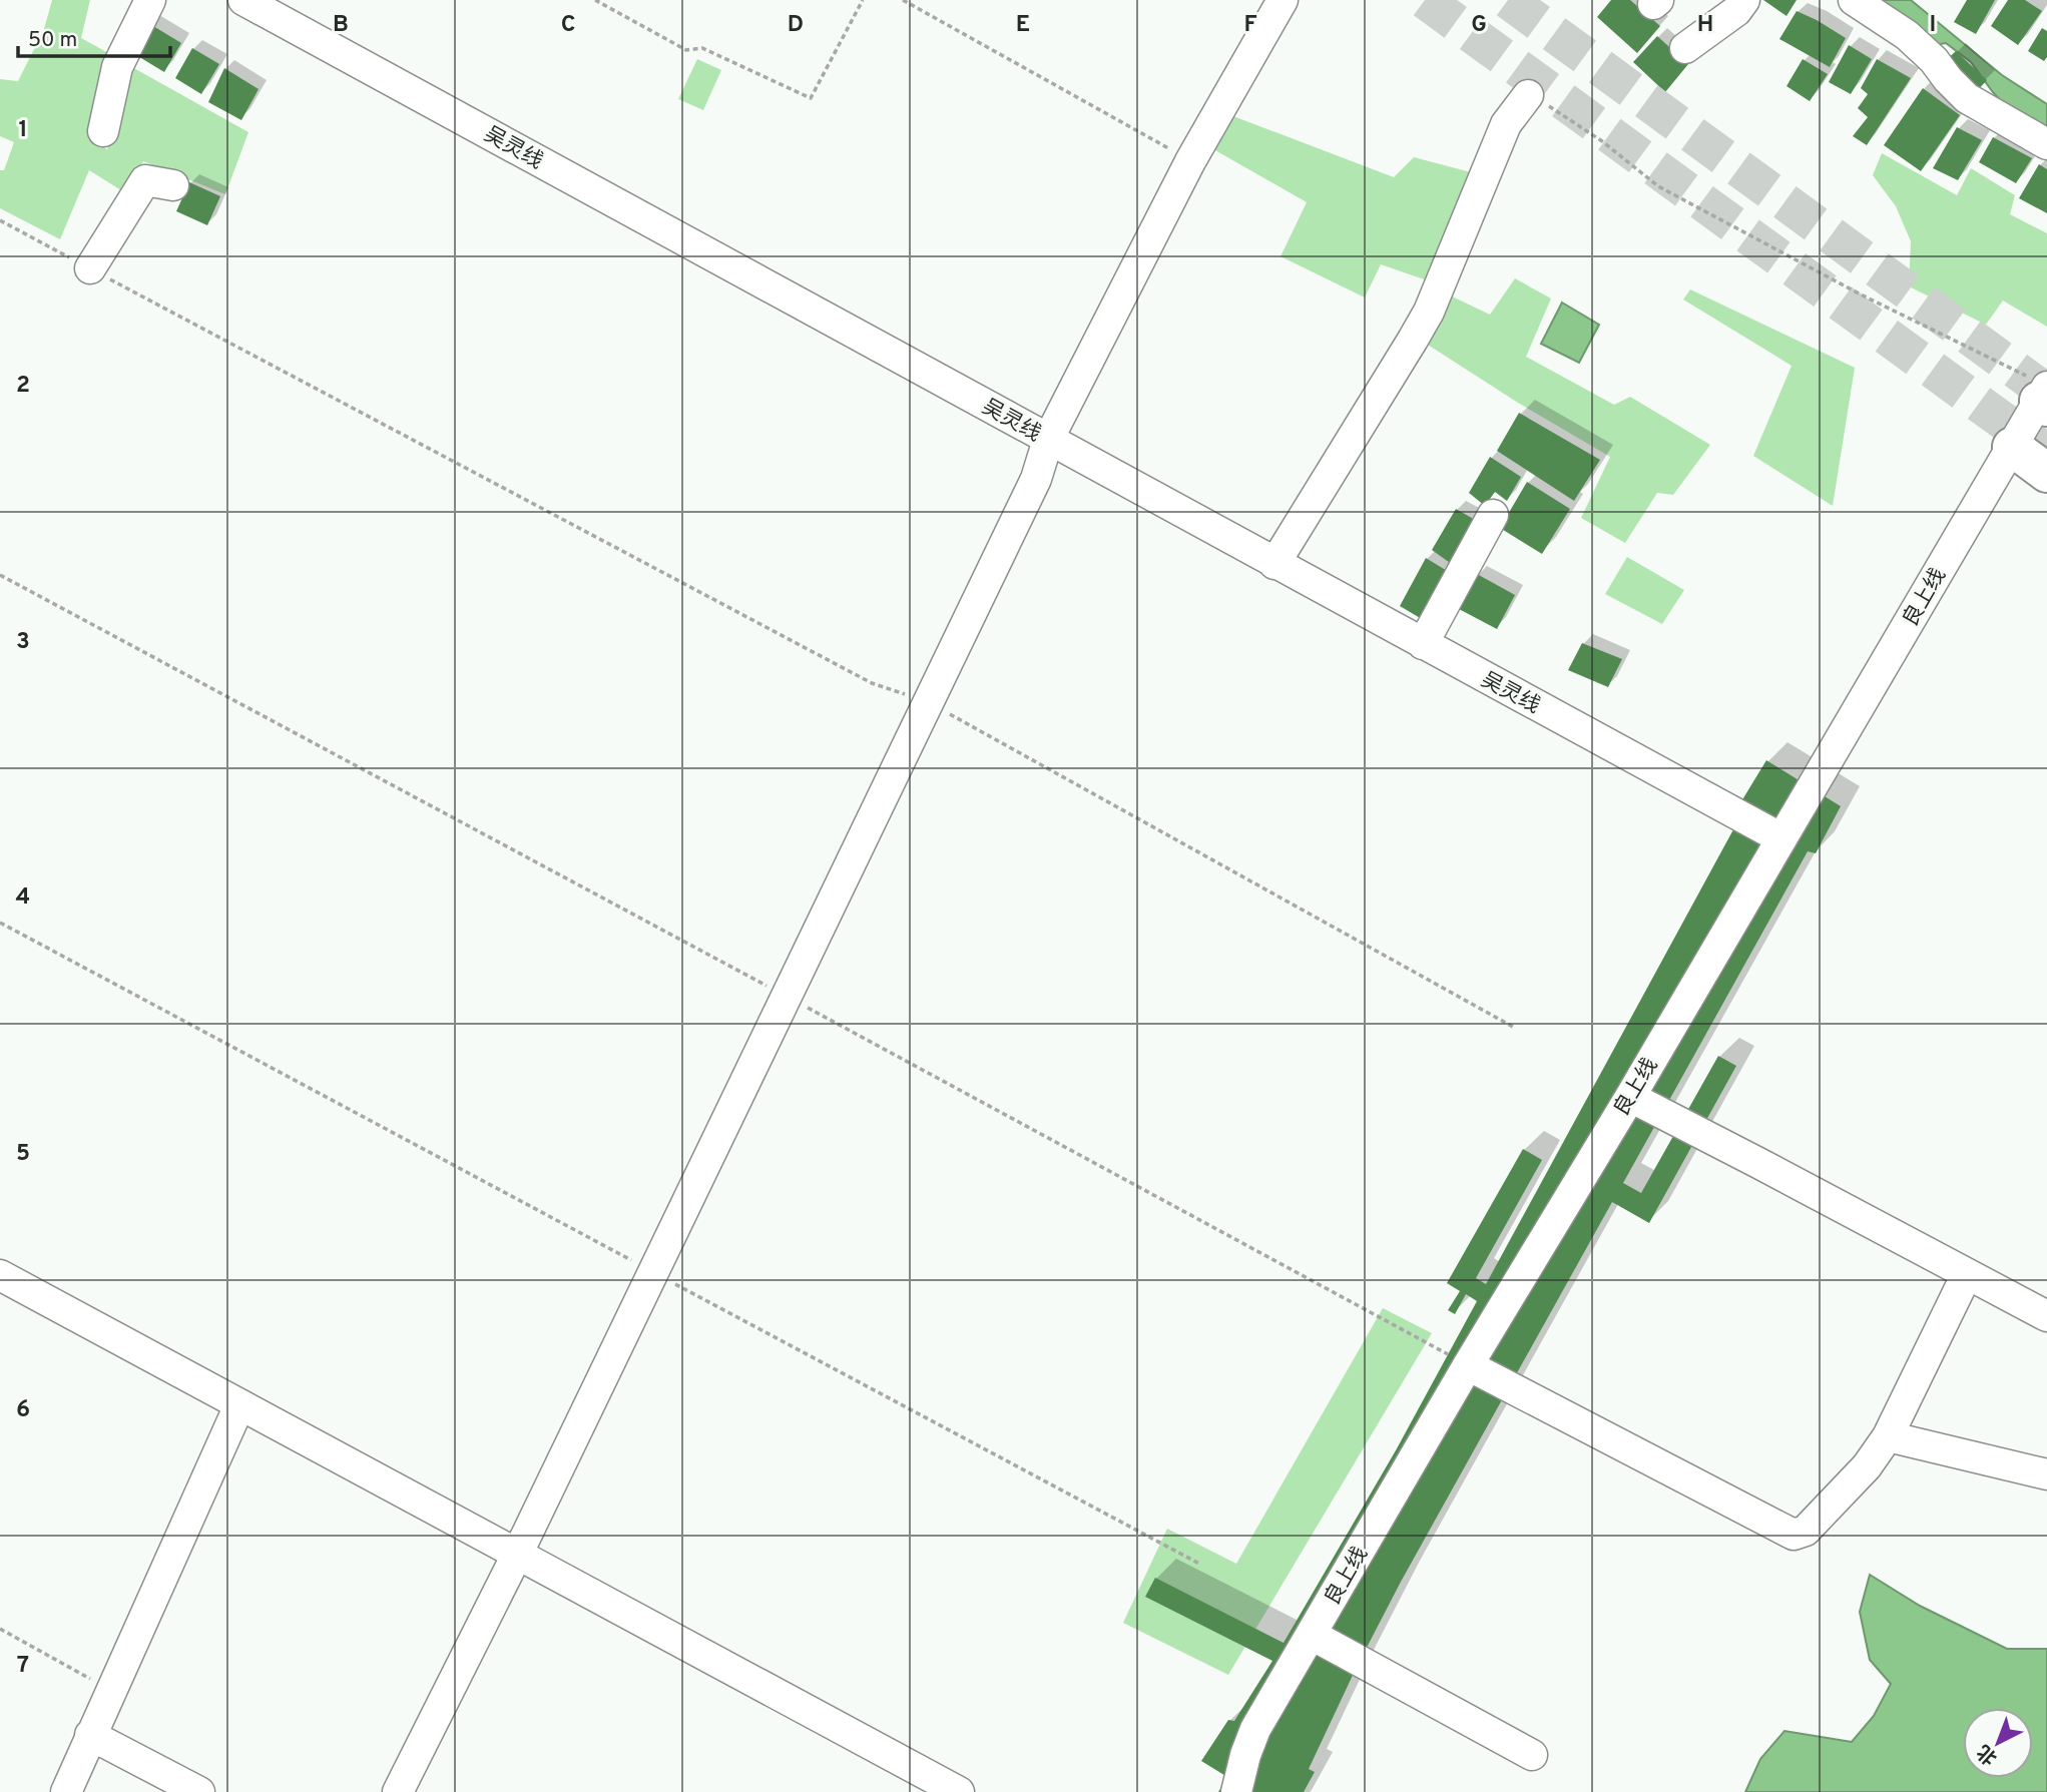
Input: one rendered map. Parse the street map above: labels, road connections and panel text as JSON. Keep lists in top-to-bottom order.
{
  "streets": {
    "street": ["吴灵线", "良上线"]
  },
  "crossings": [
    ["吴灵线", "良上线"]
  ],
  "scale_bar": "50 m",
  "north": "bottom left",
  "grid": {
    "columns": [
      "B",
      "C",
      "D",
      "E",
      "F",
      "G",
      "H",
      "I"
    ],
    "rows": [
      "1",
      "2",
      "3",
      "4",
      "5",
      "6",
      "7"
    ]
  }
}
